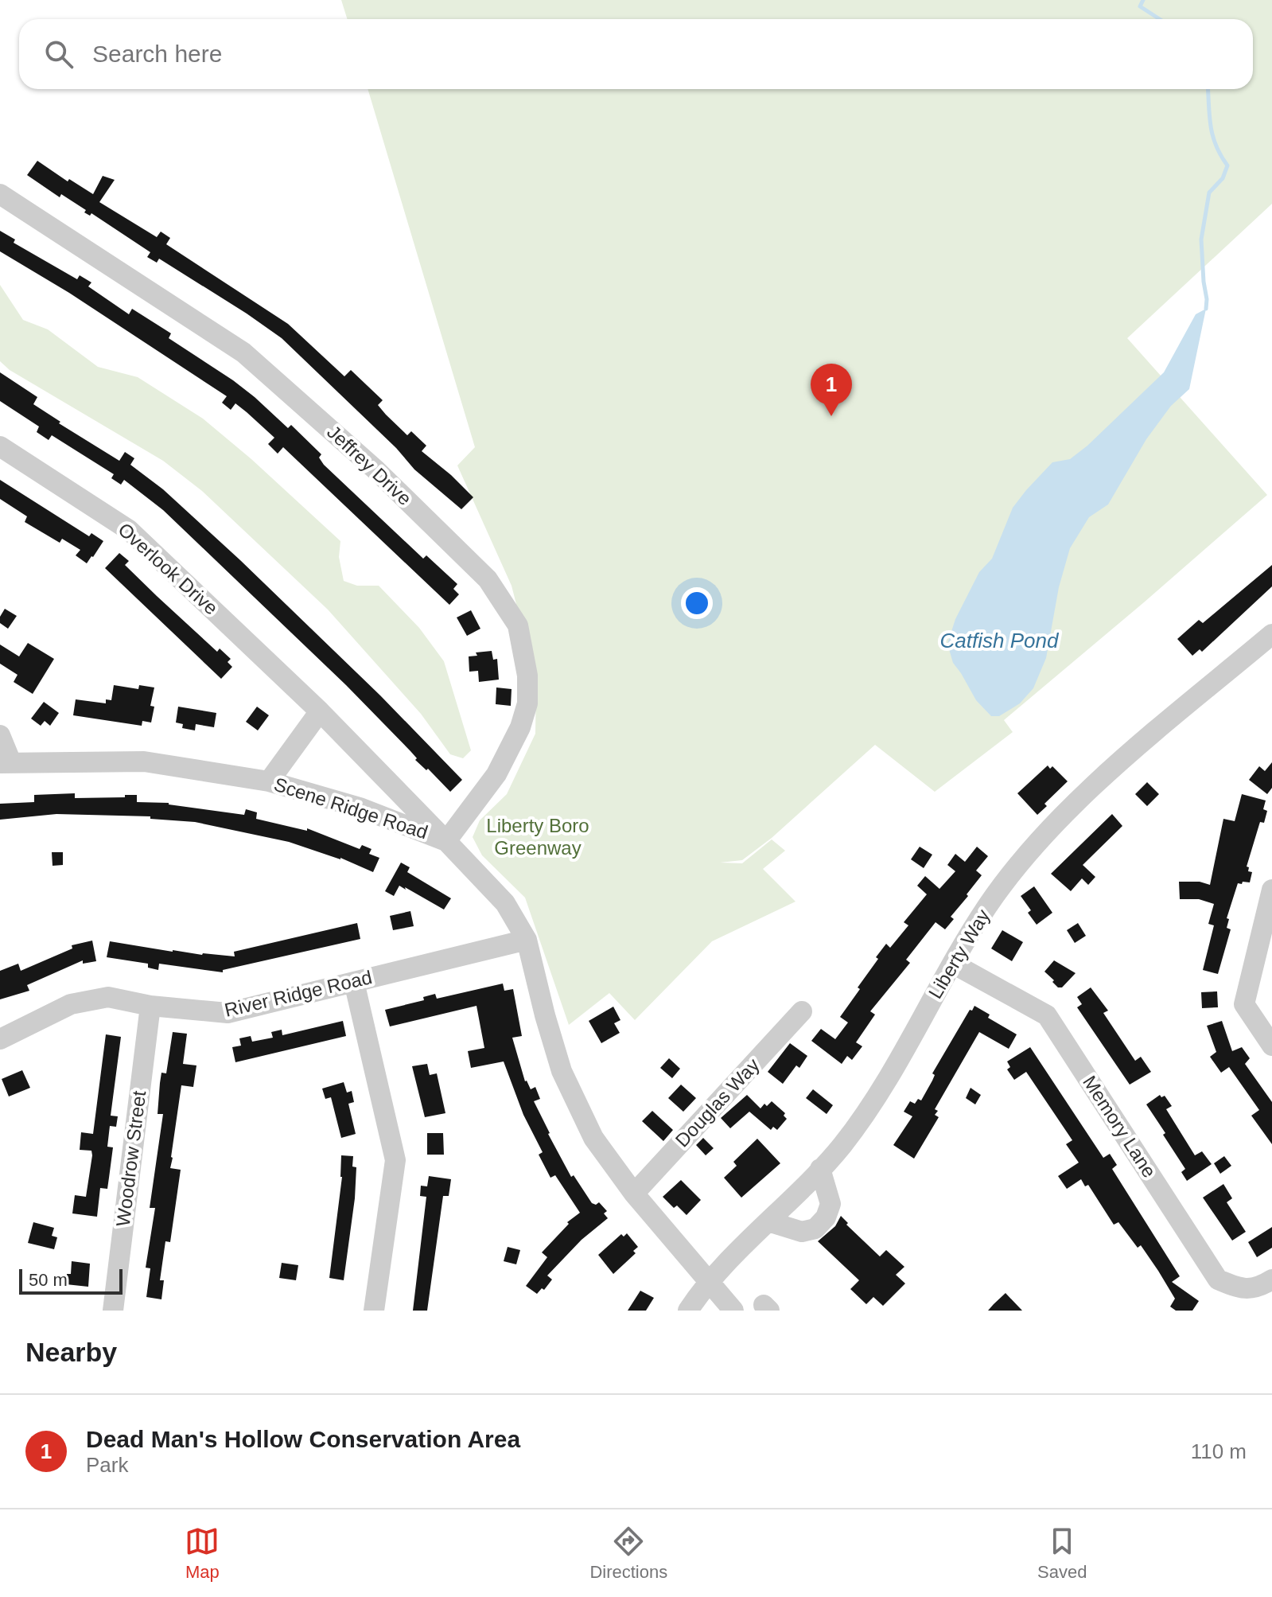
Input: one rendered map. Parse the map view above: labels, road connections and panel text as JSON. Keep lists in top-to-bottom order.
{
  "streets": {
    "street": [
      "Jeffrey Drive",
      "Overlook Drive",
      "Scene Ridge Road",
      "Liberty Way",
      "River Ridge Road",
      "Douglas Way",
      "Memory Lane",
      "Woodrow Street"
    ]
  },
  "crossings": [
    ["Jeffrey Drive", "Overlook Drive"],
    ["Jeffrey Drive", "Scene Ridge Road"],
    ["Overlook Drive", "Scene Ridge Road"],
    ["Scene Ridge Road", "Liberty Way"],
    ["Scene Ridge Road", "River Ridge Road"],
    ["Scene Ridge Road", "Douglas Way"],
    ["Liberty Way", "Memory Lane"],
    ["River Ridge Road", "Woodrow Street"]
  ],
  "water": ["Catfish Pond"],
  "parks": ["Liberty Boro Greenway"],
  "scale_bar": "50 m",
  "page": {
    "search": "Search here",
    "pins": "1",
    "scale": "50 m",
    "heading": "Nearby",
    "list": [
      {
        "mark": "1",
        "name": "Dead Man's Hollow Conservation Area",
        "note": "Park",
        "value": "110 m"
      }
    ],
    "nav": ["Map", "Directions", "Saved"]
  }
}
